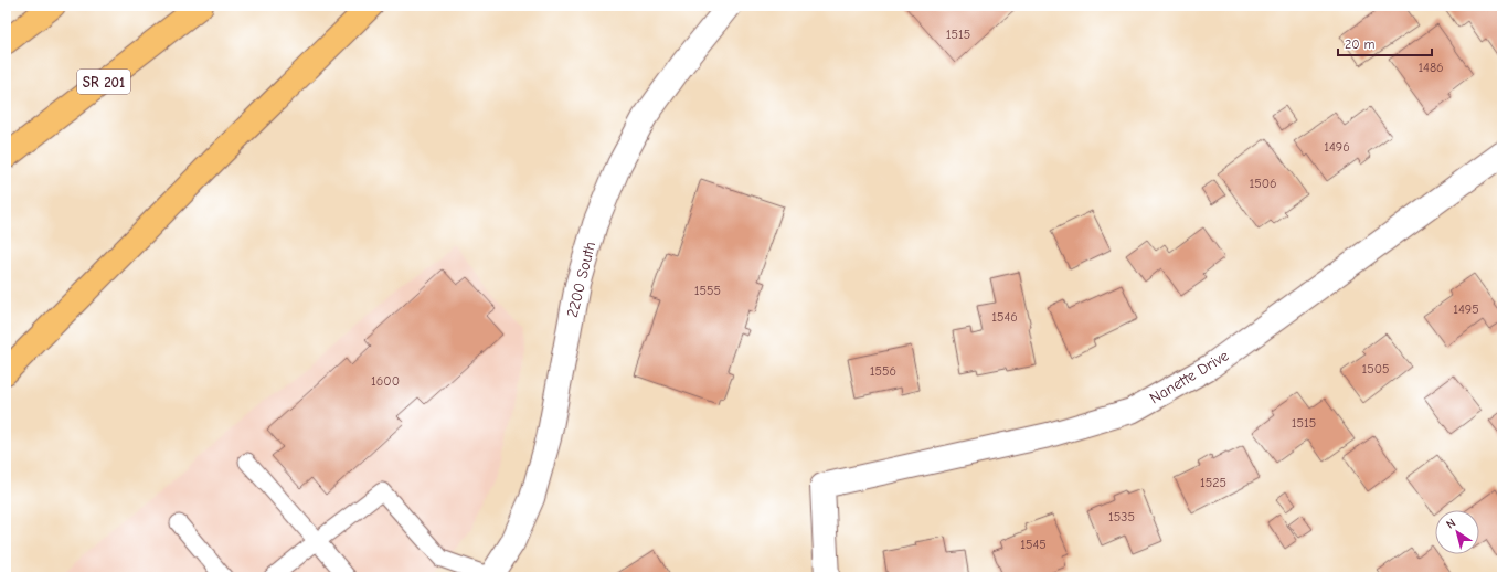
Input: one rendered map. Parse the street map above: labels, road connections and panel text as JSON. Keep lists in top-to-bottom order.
{
  "streets": {
    "highway": ["SR 201"],
    "street": ["2200 South", "Nanette Drive"]
  },
  "house_numbers": [
    "1515",
    "1486",
    "1496",
    "1506",
    "1555",
    "1495",
    "1546",
    "1505",
    "1556",
    "1600",
    "1515",
    "1525",
    "1535",
    "1545"
  ],
  "scale_bar": "20 m",
  "north": "top left"
}
